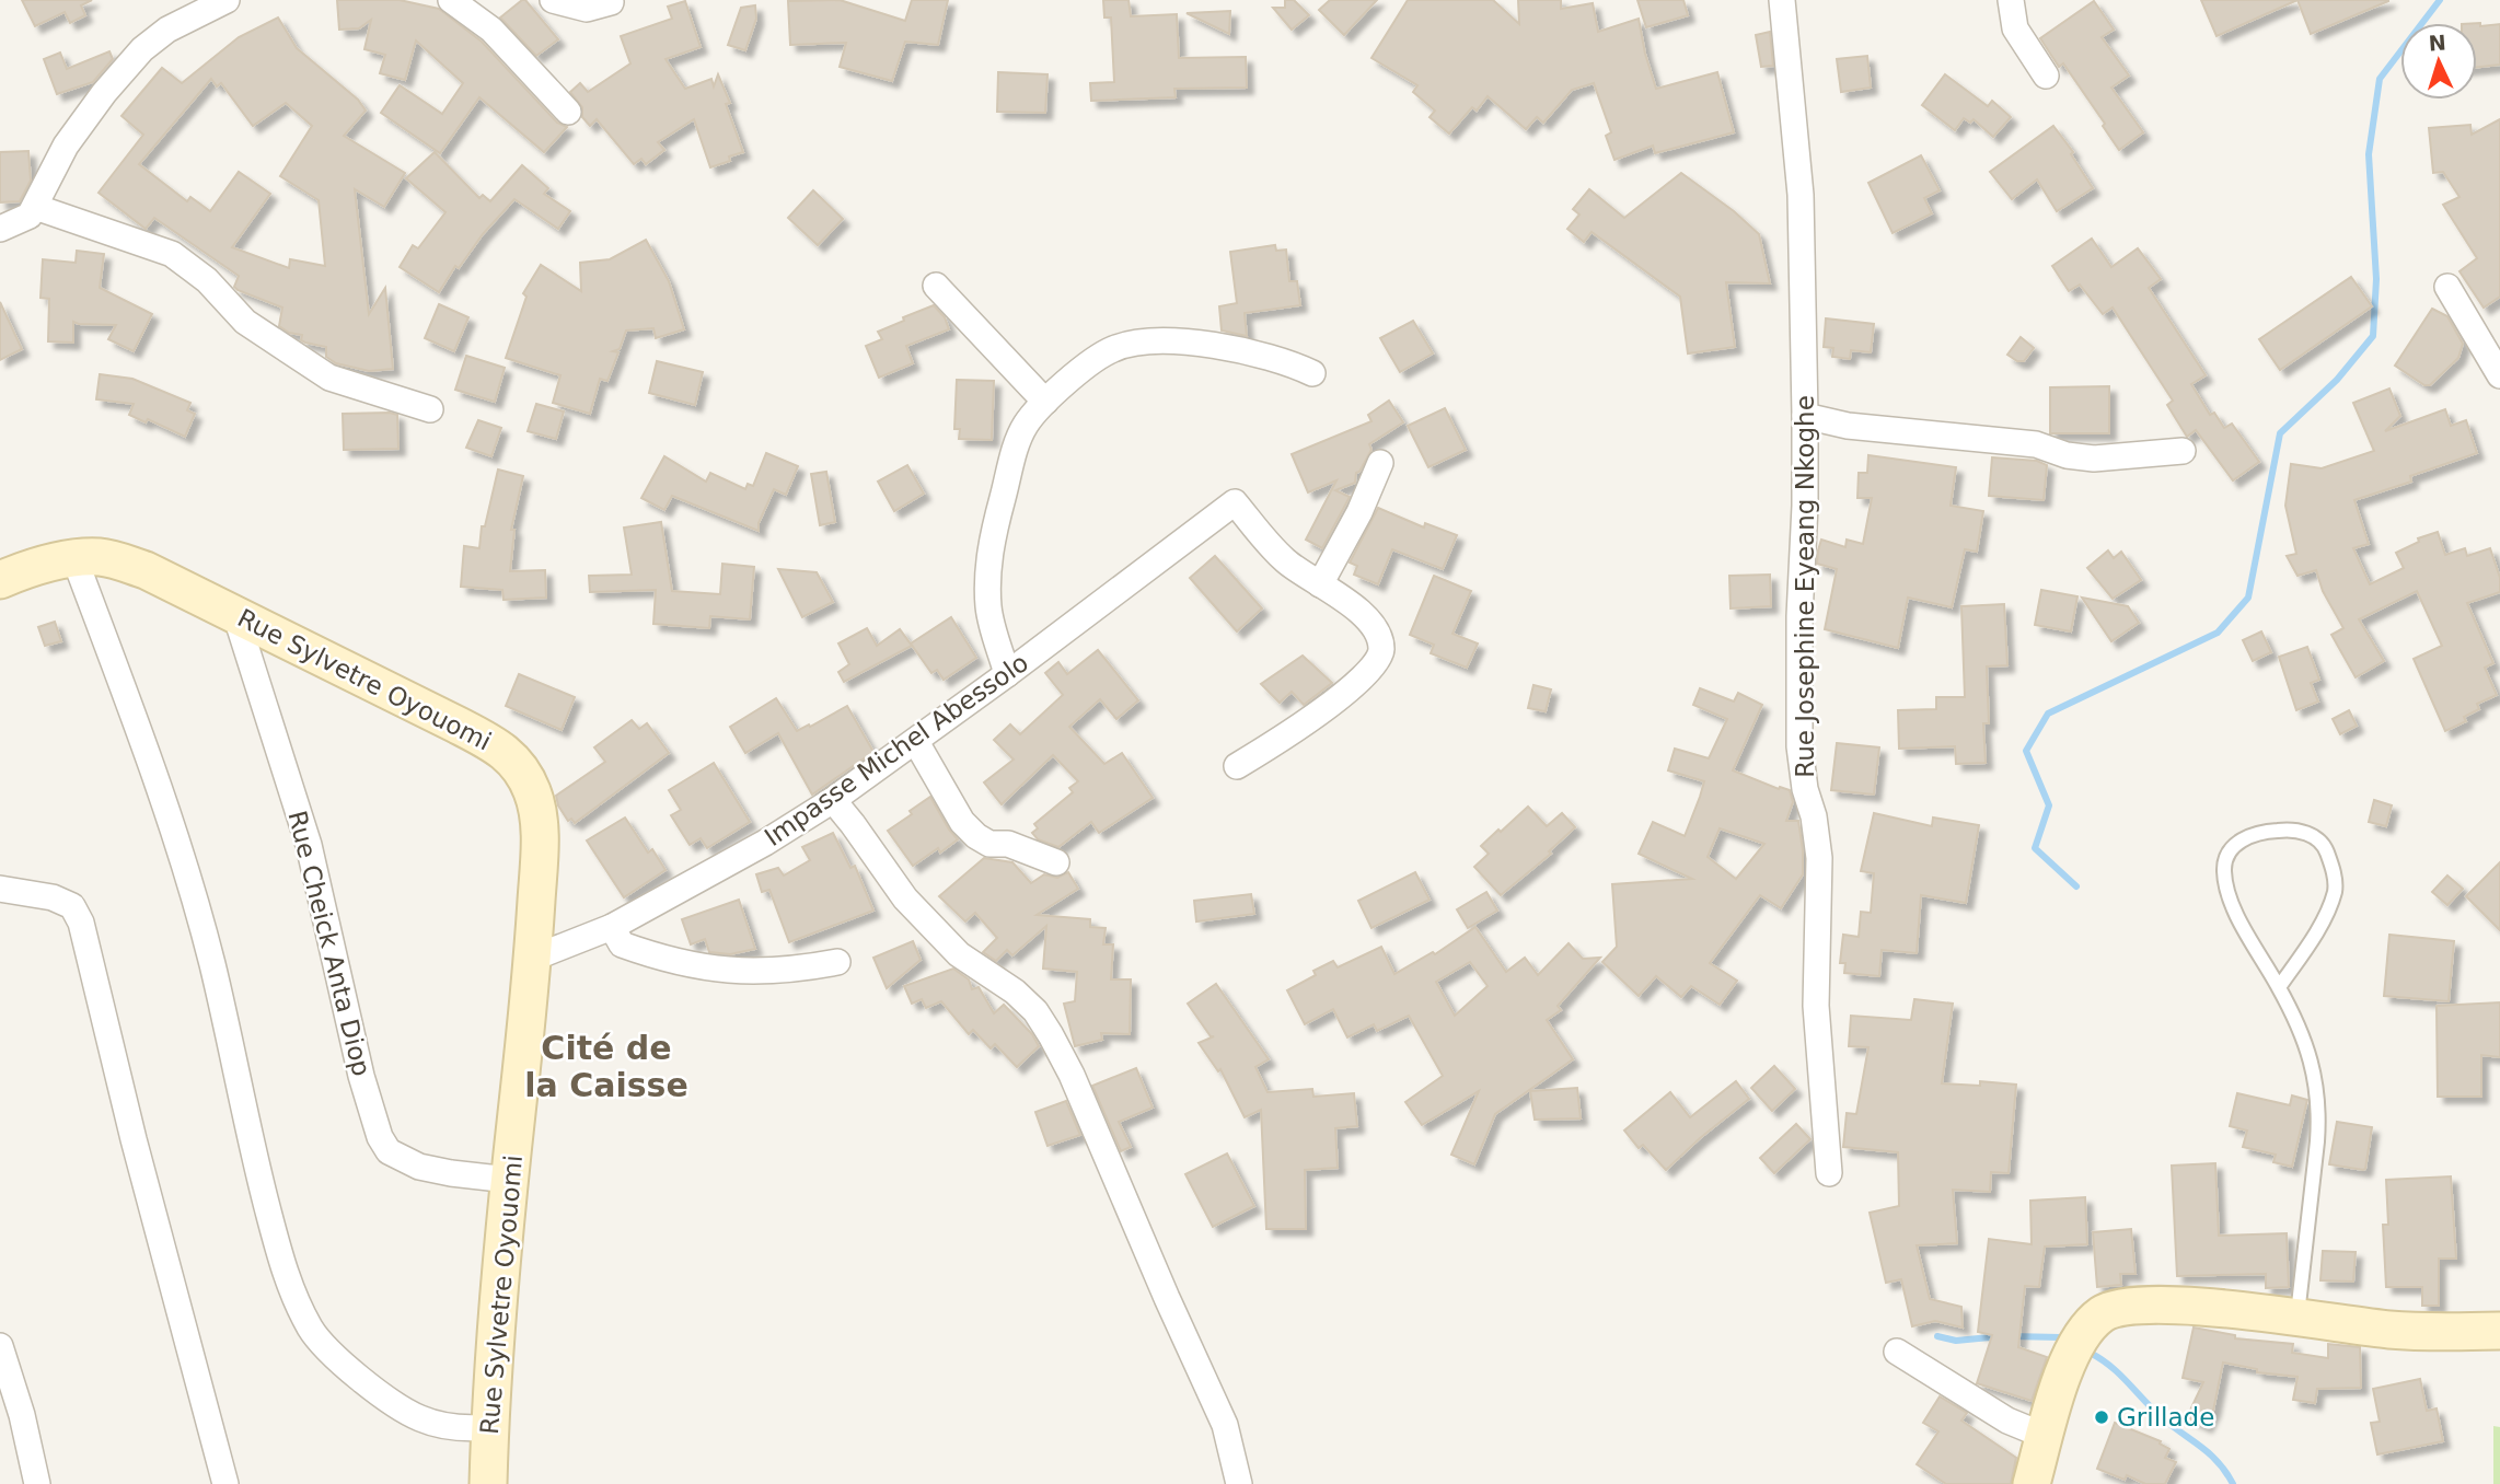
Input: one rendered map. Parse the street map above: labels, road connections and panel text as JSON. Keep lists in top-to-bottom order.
{
  "streets": {
    "street": [
      "Rue Josephine Eyeang Nkoghe",
      "Rue Sylvetre Oyouomi",
      "Impasse Michel Abessolo",
      "Rue Cheick Anta Diop"
    ]
  },
  "crossings": [
    ["Rue Sylvetre Oyouomi", "Impasse Michel Abessolo"],
    ["Rue Sylvetre Oyouomi", "Rue Cheick Anta Diop"]
  ],
  "districts": ["Cité de la Caisse"],
  "places": ["Grillade"],
  "north": "top"
}
